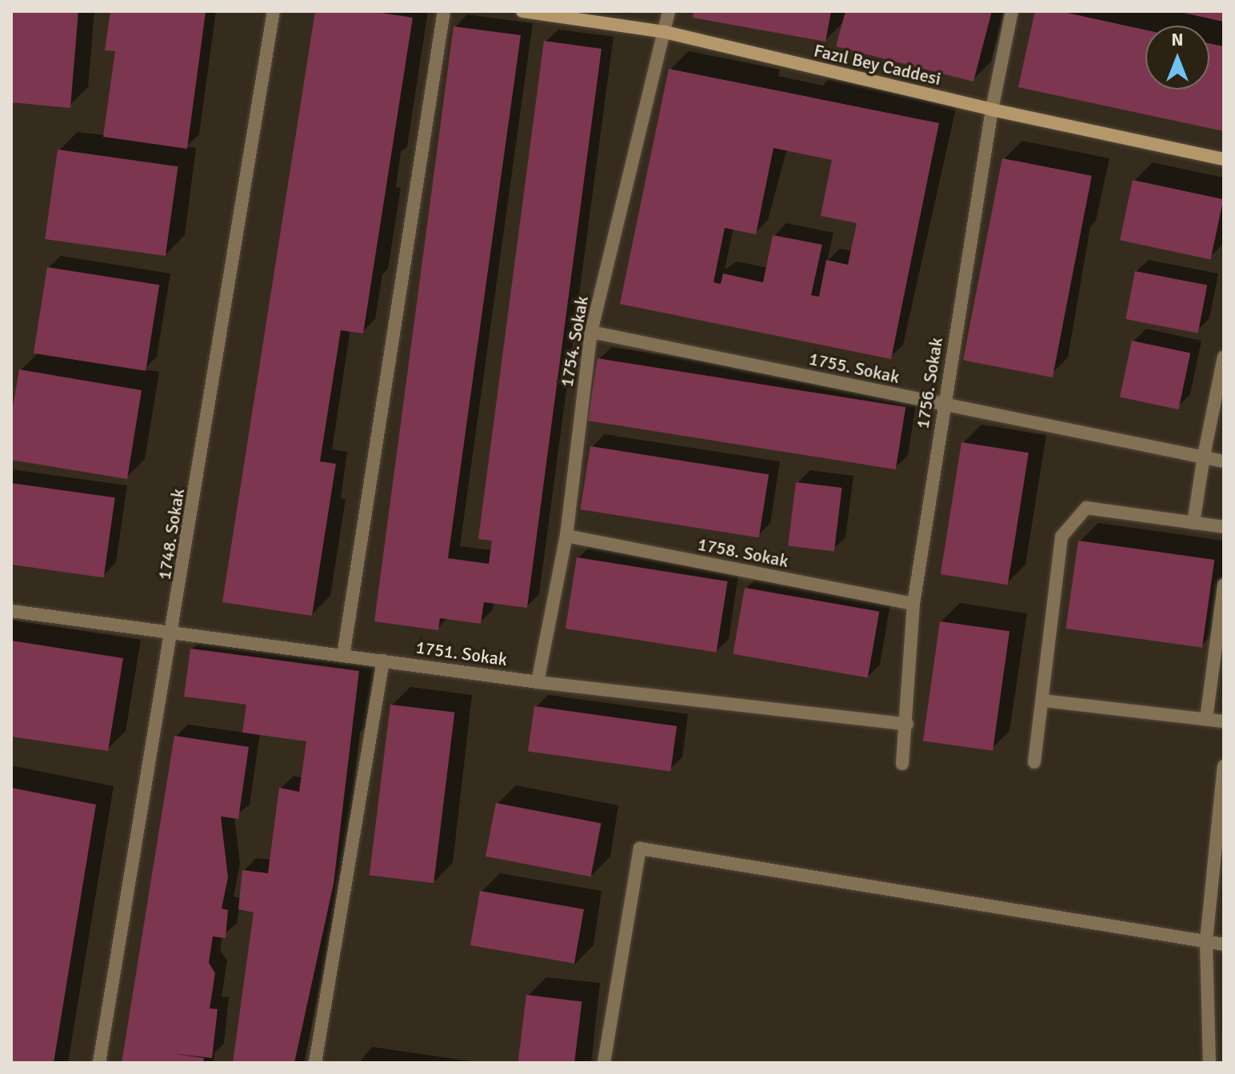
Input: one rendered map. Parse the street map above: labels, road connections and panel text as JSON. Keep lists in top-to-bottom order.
{
  "streets": {
    "street": [
      "Fazıl Bey Caddesi",
      "1754. Sokak",
      "1755. Sokak",
      "1756. Sokak",
      "1748. Sokak",
      "1758. Sokak",
      "1751. Sokak"
    ]
  },
  "crossings": [
    ["Fazıl Bey Caddesi", "1754. Sokak"],
    ["Fazıl Bey Caddesi", "1756. Sokak"],
    ["1754. Sokak", "1755. Sokak"],
    ["1754. Sokak", "1758. Sokak"],
    ["1754. Sokak", "1751. Sokak"],
    ["1755. Sokak", "1756. Sokak"],
    ["1756. Sokak", "1758. Sokak"],
    ["1756. Sokak", "1751. Sokak"],
    ["1748. Sokak", "1751. Sokak"]
  ],
  "north": "top"
}
